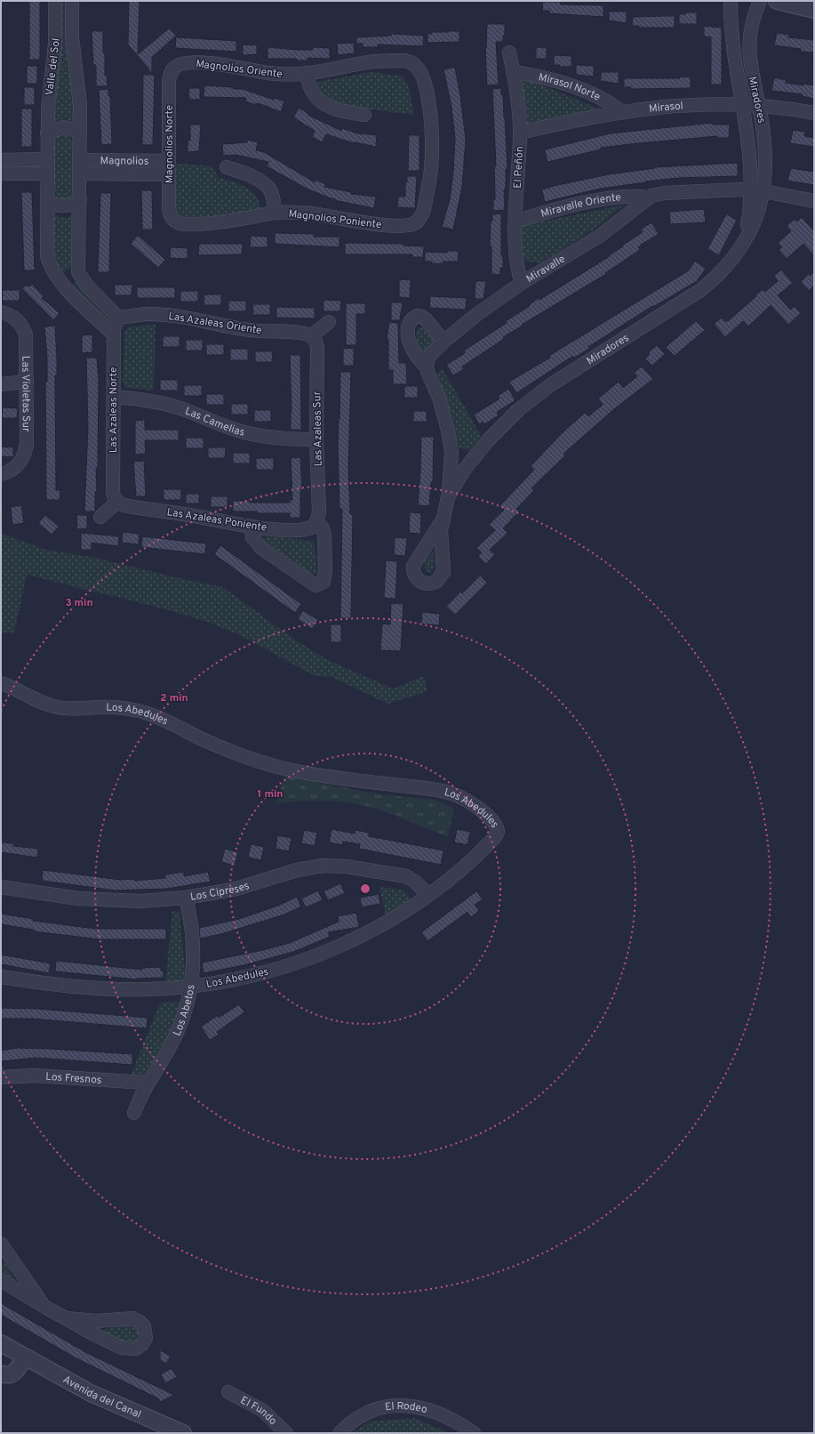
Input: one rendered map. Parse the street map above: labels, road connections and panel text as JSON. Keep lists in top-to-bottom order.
{
  "streets": {
    "street": [
      "Valle del Sol",
      "Magnolios Oriente",
      "Mirasol Norte",
      "Miradores",
      "Mirasol",
      "Magnolios Norte",
      "Magnolios",
      "El Peñón",
      "Miravalle Oriente",
      "Magnolios Poniente",
      "Miravalle",
      "Las Azaleas Oriente",
      "Las Violetas Sur",
      "Las Azaleas Norte",
      "Las Camelias",
      "Las Azaleas Sur",
      "Las Azaleas Poniente",
      "Los Abedules",
      "Los Cipreses",
      "Los Abetos",
      "Los Fresnos",
      "Avenida del Canal",
      "El Rodeo",
      "El Fundo"
    ]
  },
  "crossings": [
    ["Valle del Sol", "Magnolios"],
    ["Valle del Sol", "Las Azaleas Norte"],
    ["Magnolios Oriente", "Magnolios Norte"],
    ["Magnolios Oriente", "Magnolios Poniente"],
    ["Mirasol Norte", "Mirasol"],
    ["Mirasol Norte", "El Peñón"],
    ["Miradores", "Mirasol"],
    ["Miradores", "Miravalle"],
    ["Mirasol", "El Peñón"],
    ["Magnolios Norte", "Magnolios"],
    ["Magnolios Norte", "Magnolios Poniente"],
    ["El Peñón", "Miravalle Oriente"],
    ["El Peñón", "Miravalle"],
    ["Miravalle Oriente", "Miravalle"],
    ["Las Azaleas Oriente", "Las Azaleas Norte"],
    ["Las Azaleas Oriente", "Las Azaleas Sur"],
    ["Las Azaleas Norte", "Las Camelias"],
    ["Las Azaleas Norte", "Las Azaleas Poniente"],
    ["Las Camelias", "Las Azaleas Sur"],
    ["Las Azaleas Sur", "Las Azaleas Poniente"],
    ["Los Abedules", "Los Cipreses"],
    ["Los Abedules", "Los Abetos"],
    ["Los Cipreses", "Los Abetos"],
    ["Los Abetos", "Los Fresnos"]
  ],
  "rings": ["3 min", "2 min", "1 min"]
}
